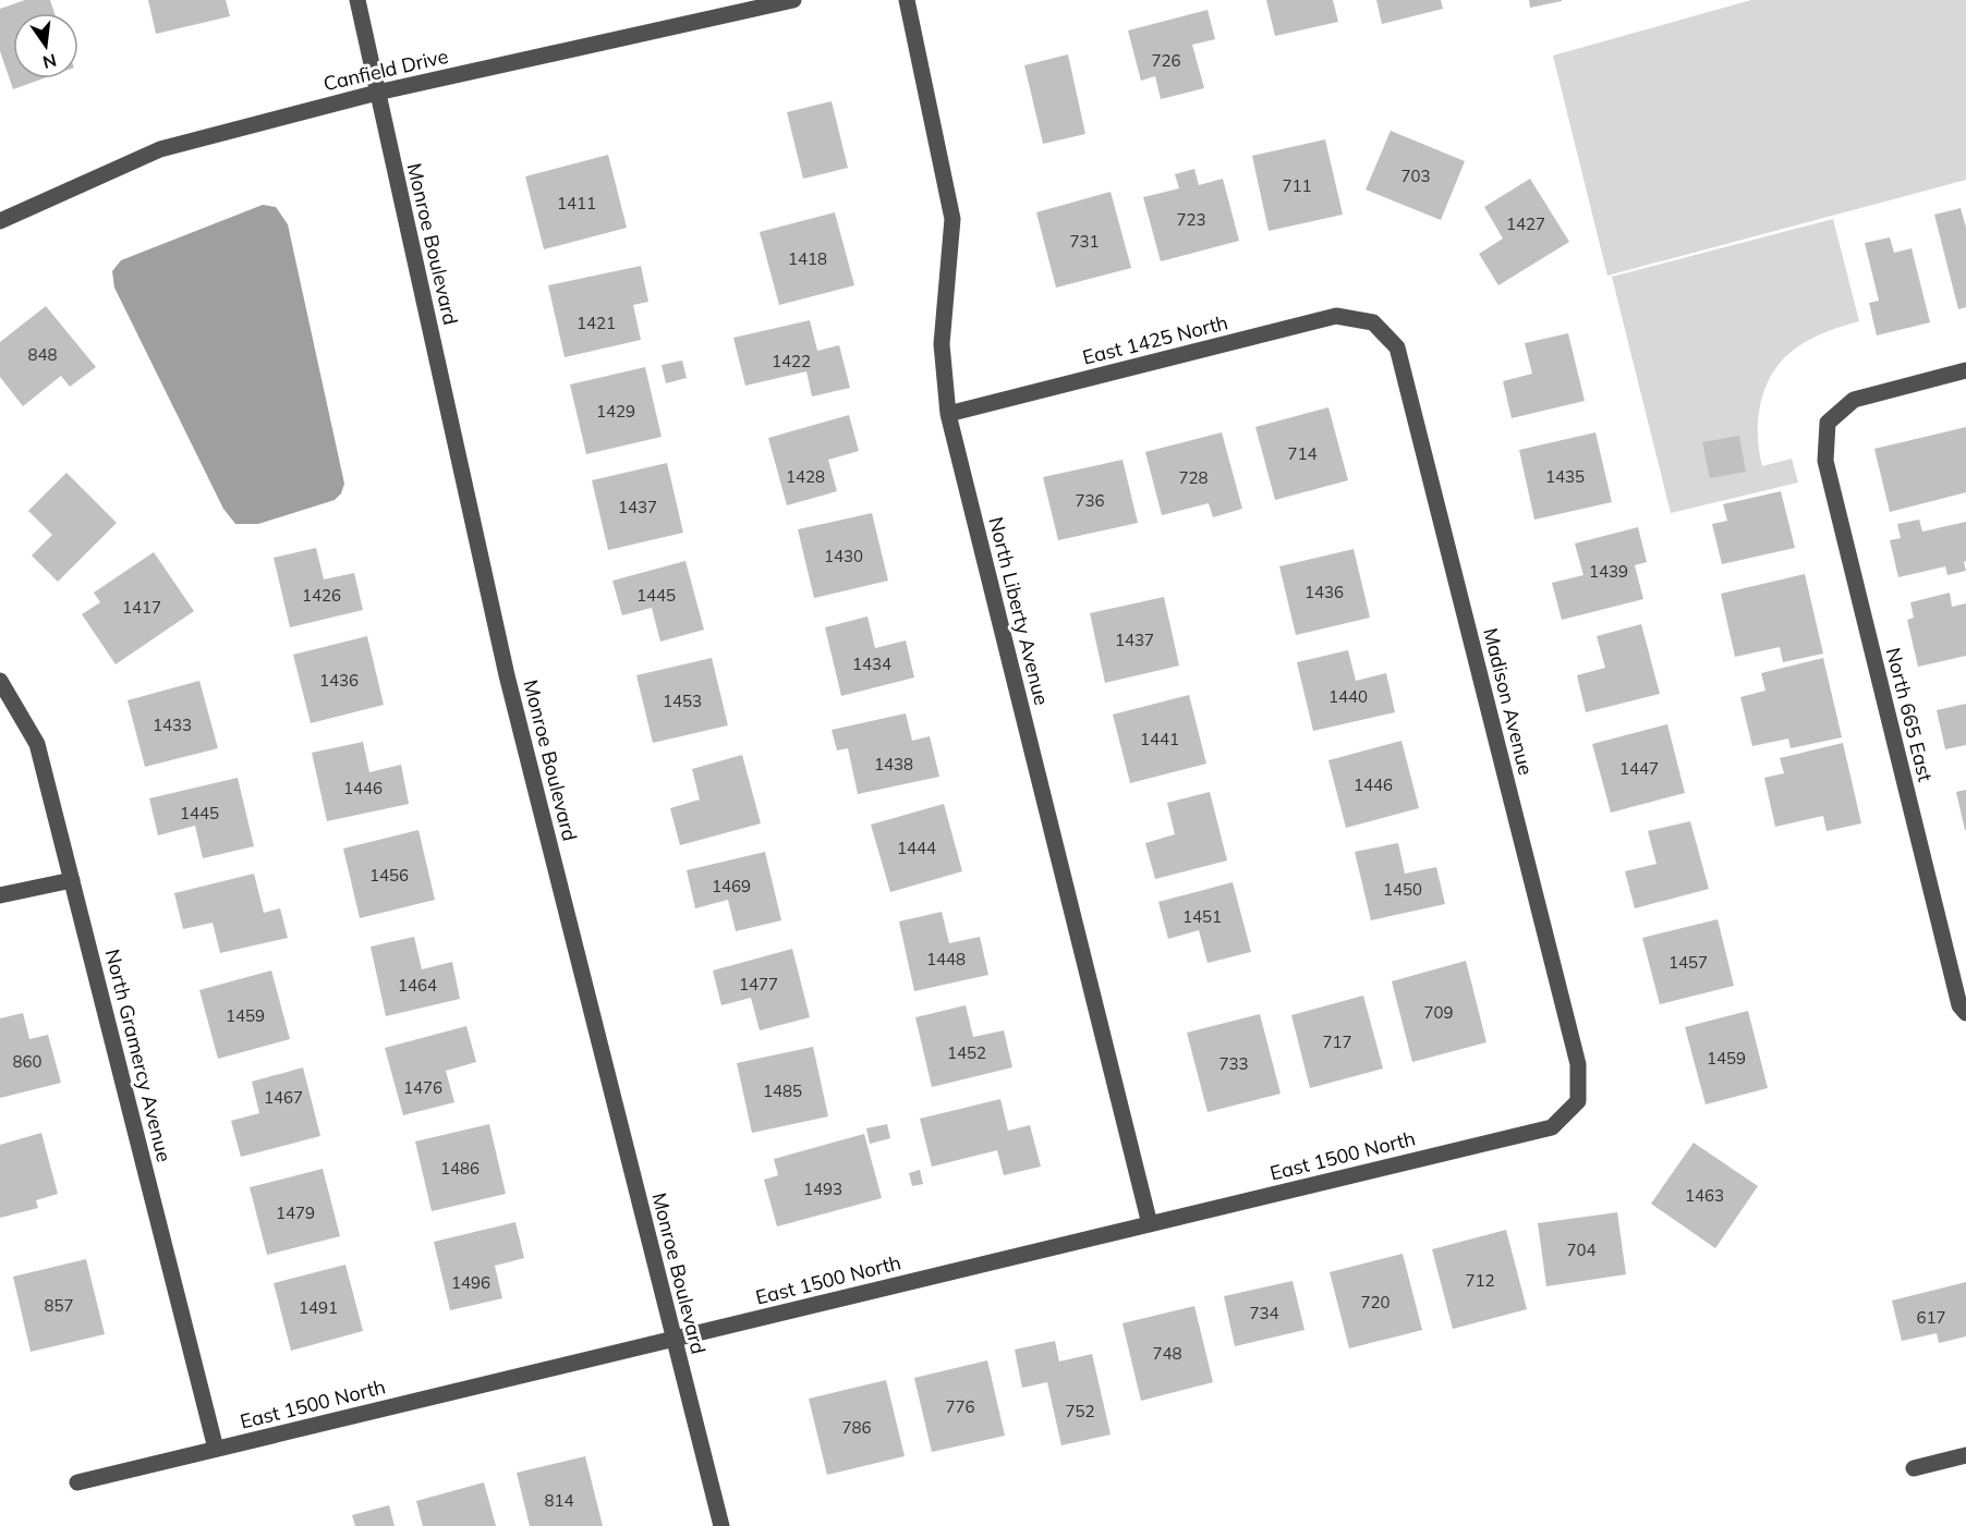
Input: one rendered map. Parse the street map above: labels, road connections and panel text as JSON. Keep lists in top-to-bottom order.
{
  "streets": {
    "street": [
      "Canfield Drive",
      "Monroe Boulevard",
      "East 1425 North",
      "North Liberty Avenue",
      "Madison Avenue",
      "North 665 East",
      "North Gramercy Avenue",
      "East 1500 North"
    ]
  },
  "crossings": [
    ["Canfield Drive", "Monroe Boulevard"],
    ["Monroe Boulevard", "East 1500 North"],
    ["East 1425 North", "North Liberty Avenue"],
    ["East 1425 North", "Madison Avenue"],
    ["North Liberty Avenue", "East 1500 North"],
    ["Madison Avenue", "East 1500 North"],
    ["North Gramercy Avenue", "East 1500 North"]
  ],
  "house_numbers": [
    "726",
    "703",
    "711",
    "1411",
    "723",
    "1427",
    "731",
    "1418",
    "1421",
    "848",
    "1422",
    "1429",
    "714",
    "1428",
    "1435",
    "728",
    "736",
    "1437",
    "1430",
    "1439",
    "1436",
    "1426",
    "1445",
    "1417",
    "1437",
    "1434",
    "1436",
    "1440",
    "1453",
    "1433",
    "1441",
    "1438",
    "1447",
    "1446",
    "1446",
    "1445",
    "1444",
    "1456",
    "1469",
    "1450",
    "1451",
    "1448",
    "1457",
    "1477",
    "1464",
    "709",
    "1459",
    "717",
    "1452",
    "1459",
    "860",
    "733",
    "1476",
    "1485",
    "1467",
    "1486",
    "1493",
    "1463",
    "1479",
    "704",
    "712",
    "1496",
    "720",
    "857",
    "1491",
    "734",
    "617",
    "748",
    "776",
    "752",
    "786",
    "814"
  ],
  "north": "bottom"
}
